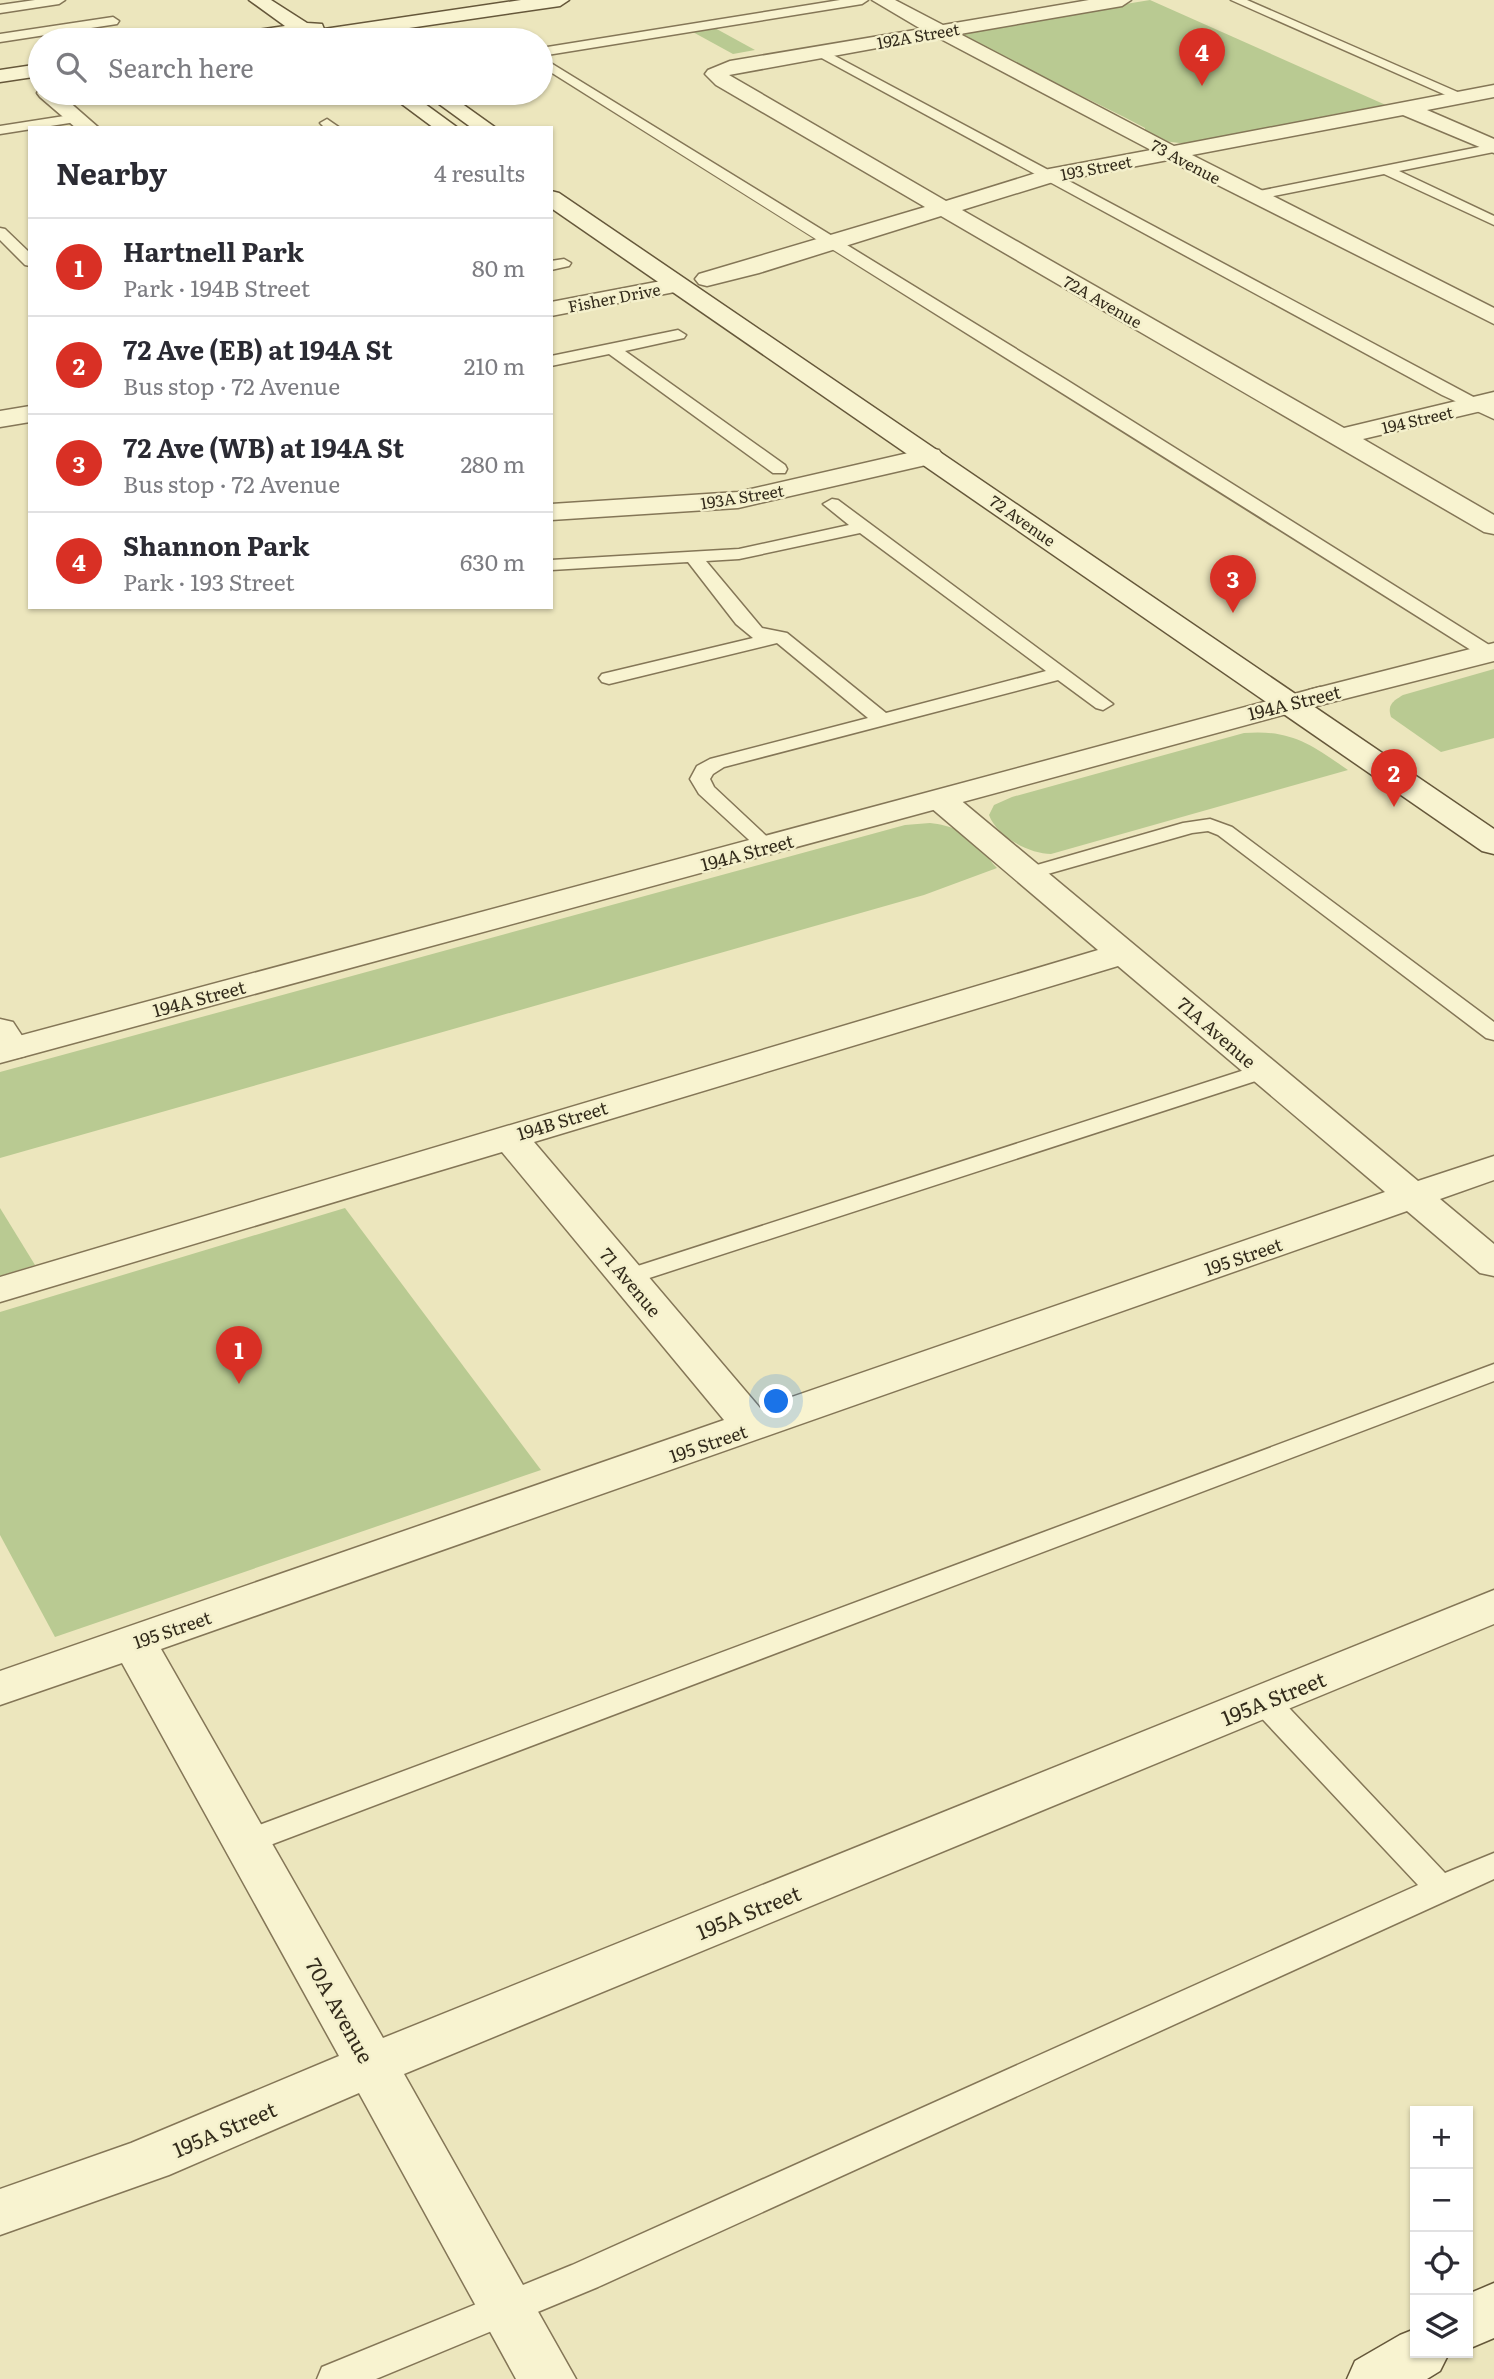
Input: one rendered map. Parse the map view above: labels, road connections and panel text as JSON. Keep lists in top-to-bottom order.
{
  "streets": {
    "street": [
      "192A Street",
      "73 Avenue",
      "193 Street",
      "Fisher Drive",
      "72A Avenue",
      "194 Street",
      "193A Street",
      "72 Avenue",
      "194A Street",
      "71A Avenue",
      "194B Street",
      "195 Street",
      "71 Avenue",
      "195A Street",
      "70A Avenue"
    ]
  },
  "crossings": [
    ["192A Street", "73 Avenue"],
    ["192A Street", "72A Avenue"],
    ["73 Avenue", "193 Street"],
    ["193 Street", "72A Avenue"],
    ["193 Street", "72 Avenue"],
    ["Fisher Drive", "72 Avenue"],
    ["72A Avenue", "194 Street"],
    ["193A Street", "72 Avenue"],
    ["72 Avenue", "194A Street"],
    ["194A Street", "71A Avenue"],
    ["71A Avenue", "194B Street"],
    ["71A Avenue", "195 Street"],
    ["194B Street", "71 Avenue"],
    ["195 Street", "71 Avenue"],
    ["195 Street", "70A Avenue"],
    ["195A Street", "70A Avenue"]
  ],
  "page": {
    "pins": [
      "4",
      "3",
      "2",
      "1"
    ],
    "search": "Search here",
    "heading": ["Nearby", "4 results"],
    "list": [
      {
        "mark": "1",
        "name": "Hartnell Park",
        "note": "Park · 194B Street",
        "value": "80 m"
      },
      {
        "mark": "2",
        "name": "72 Ave (EB) at 194A St",
        "note": "Bus stop · 72 Avenue",
        "value": "210 m"
      },
      {
        "mark": "3",
        "name": "72 Ave (WB) at 194A St",
        "note": "Bus stop · 72 Avenue",
        "value": "280 m"
      },
      {
        "mark": "4",
        "name": "Shannon Park",
        "note": "Park · 193 Street",
        "value": "630 m"
      }
    ],
    "map_buttons": ["+", "−"]
  }
}
